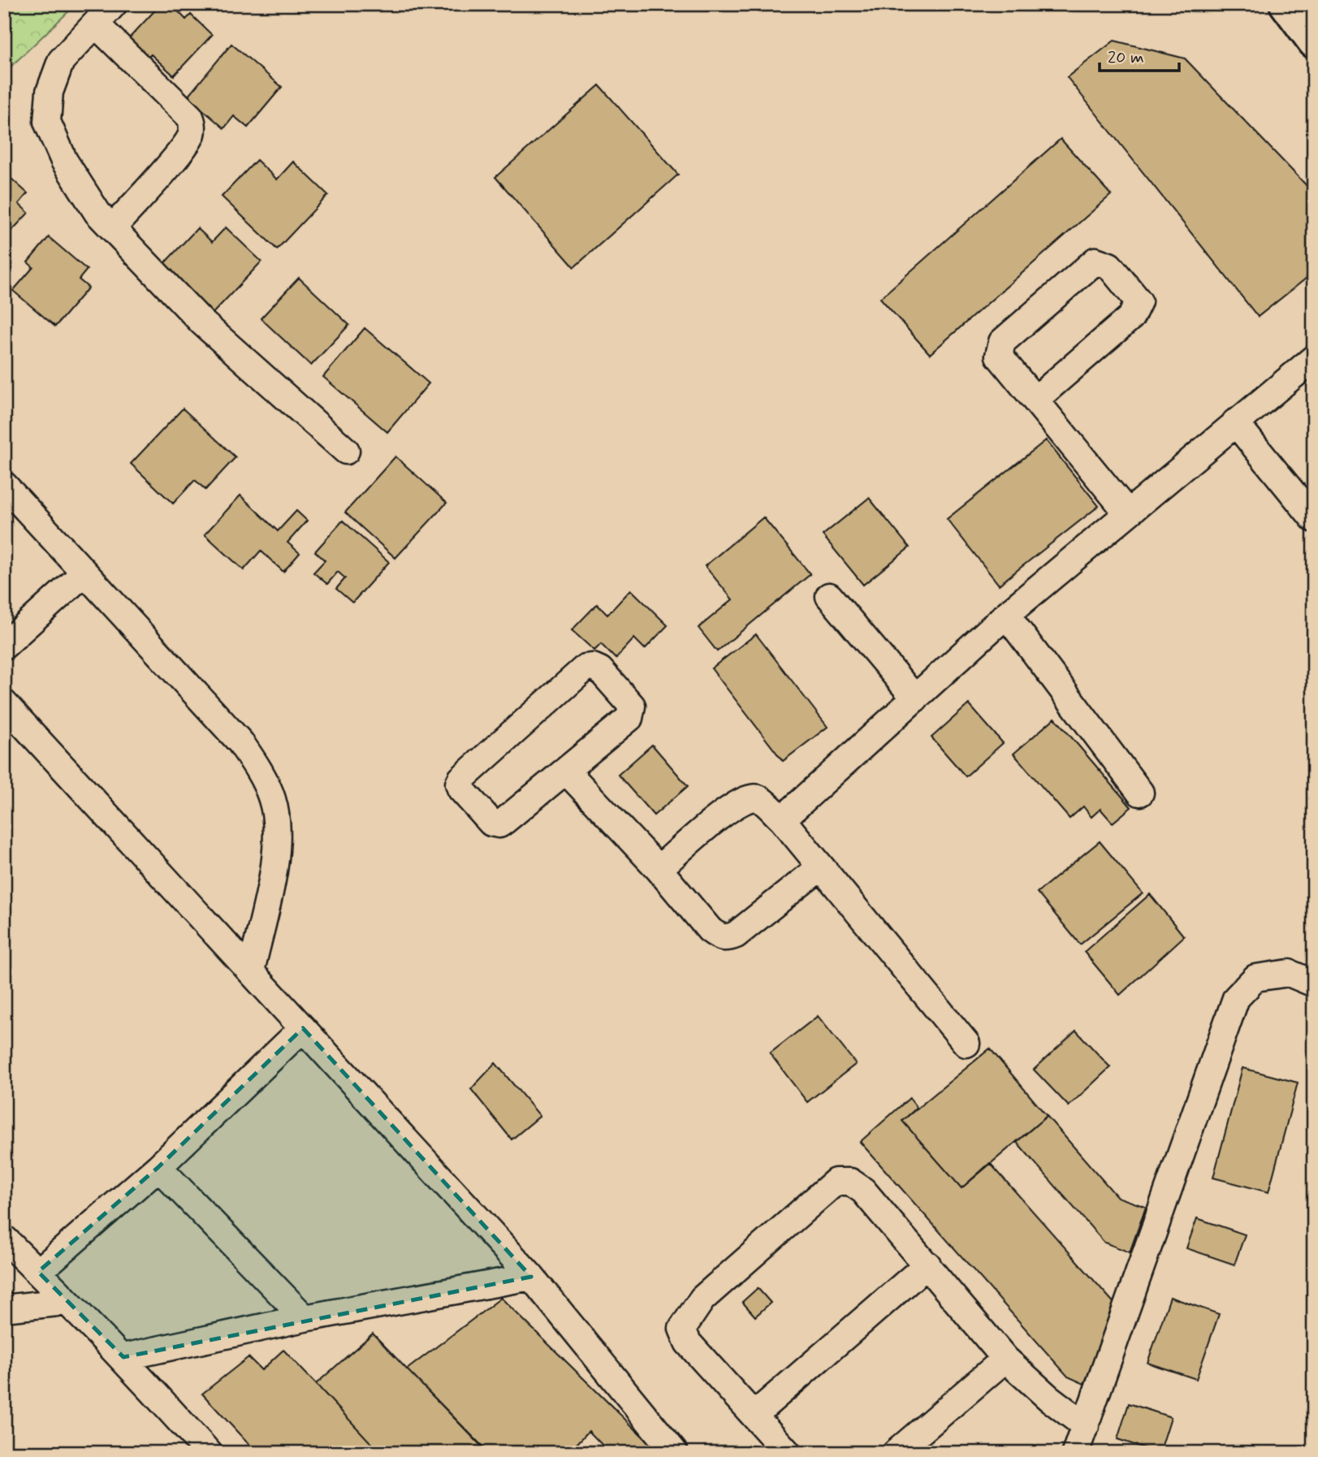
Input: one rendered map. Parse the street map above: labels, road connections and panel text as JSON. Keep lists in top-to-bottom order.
{
  "scale_bar": "20 m"
}
